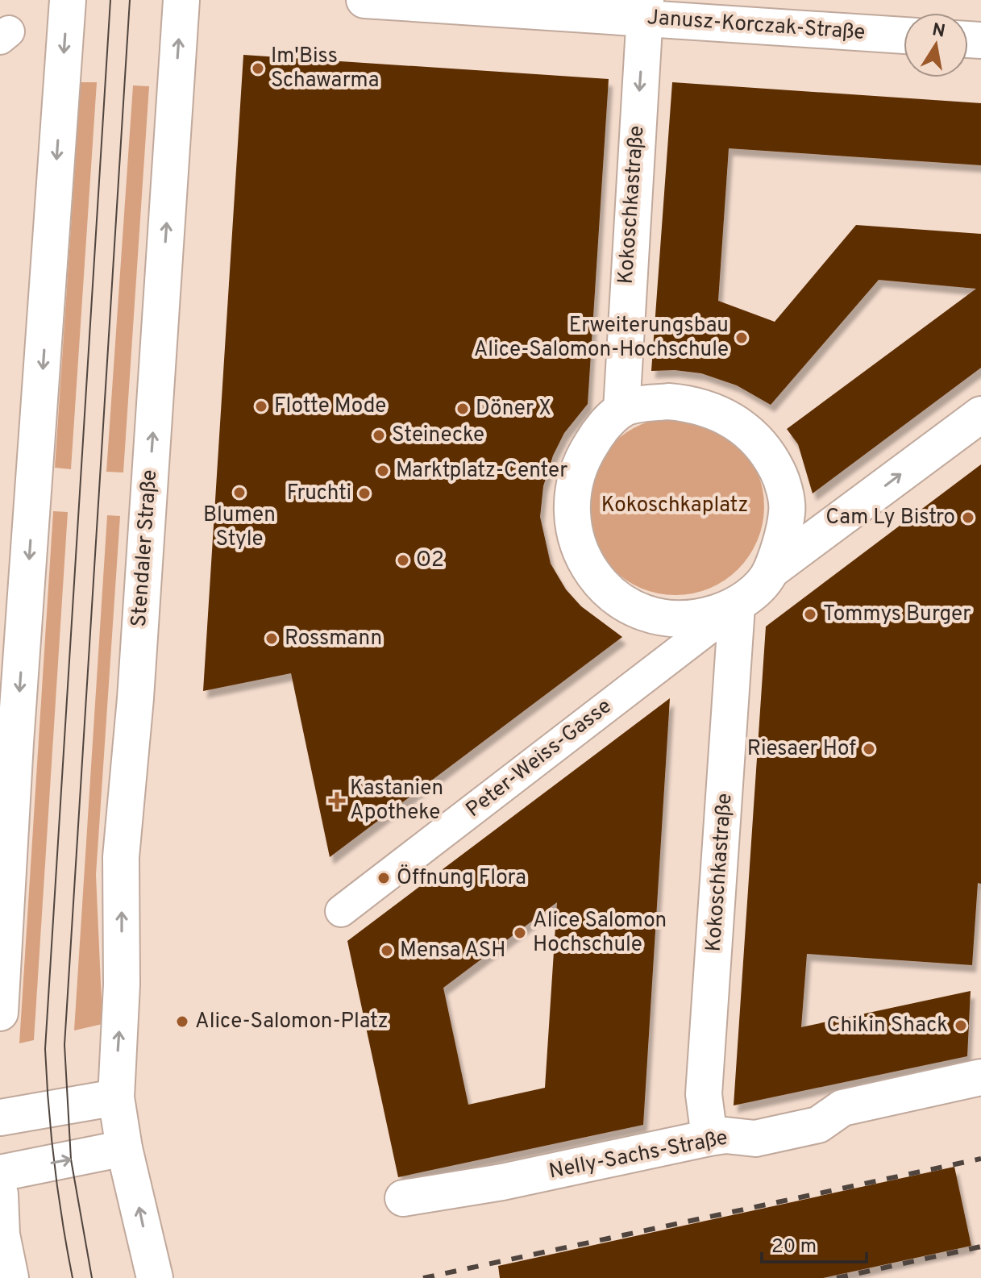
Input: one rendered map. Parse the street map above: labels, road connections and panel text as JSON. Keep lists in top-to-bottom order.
{
  "streets": {
    "street": [
      "Janusz-Korczak-Straße",
      "Kokoschkastraße",
      "Stendaler Straße",
      "Peter-Weiss-Gasse",
      "Nelly-Sachs-Straße"
    ]
  },
  "crossings": [
    ["Janusz-Korczak-Straße", "Kokoschkastraße"],
    ["Kokoschkastraße", "Peter-Weiss-Gasse"],
    ["Kokoschkastraße", "Nelly-Sachs-Straße"]
  ],
  "one_way": ["Kokoschkastraße"],
  "parks": ["Kokoschkaplatz"],
  "places": {
    "other": [
      "Im'Biss Schawarma",
      "Erweiterungsbau Alice-Salomon-Hochschule",
      "Flotte Mode",
      "Döner X",
      "Steinecke",
      "Marktplatz-Center",
      "Blumen Style",
      "Fruchti",
      "Cam Ly Bistro",
      "O2",
      "Tommys Burger",
      "Rossmann",
      "Riesaer Hof",
      "Öffnung Flora",
      "Alice Salomon Hochschule",
      "Mensa ASH",
      "Alice-Salomon-Platz",
      "Chikin Shack"
    ],
    "health": ["Kastanien Apotheke"]
  },
  "scale_bar": "20 m",
  "north": "top"
}
